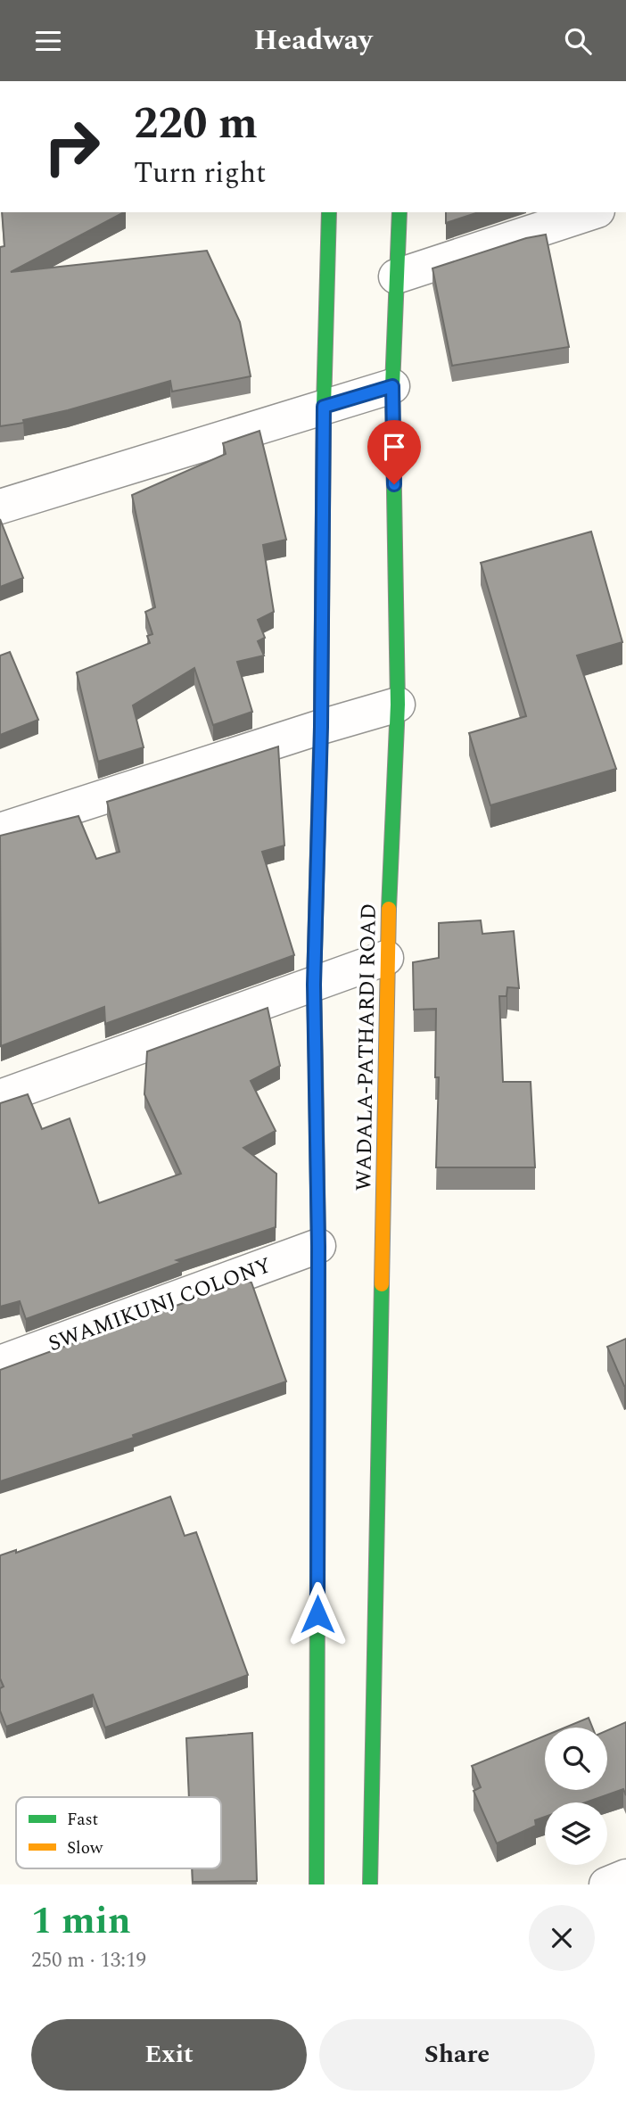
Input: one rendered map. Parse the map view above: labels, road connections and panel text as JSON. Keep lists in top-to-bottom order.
{
  "streets": {
    "main road": ["WADALA-PATHARDI ROAD"],
    "street": ["SWAMIKUNJ COLONY"]
  },
  "crossings": [
    ["WADALA-PATHARDI ROAD", "SWAMIKUNJ COLONY"]
  ],
  "legend": ["Fast", "Slow"],
  "page": {
    "header": "Headway",
    "turn": ["220 m", "Turn right"],
    "heading": ["1 min", "250 m · 13:19"],
    "buttons": ["Exit", "Share"]
  }
}
